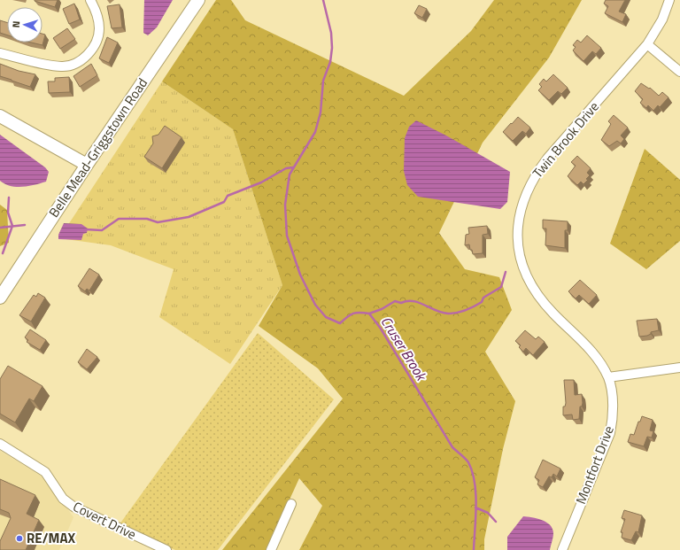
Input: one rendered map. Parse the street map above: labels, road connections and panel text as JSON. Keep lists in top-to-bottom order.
{
  "streets": {
    "street": [
      "Twin Brook Drive",
      "Belle Mead-Griggstown Road",
      "Montfort Drive",
      "Covert Drive"
    ]
  },
  "crossings": [
    ["Twin Brook Drive", "Montfort Drive"]
  ],
  "water": ["Cruser Brook"],
  "places": ["RE/MAX"],
  "north": "left"
}
